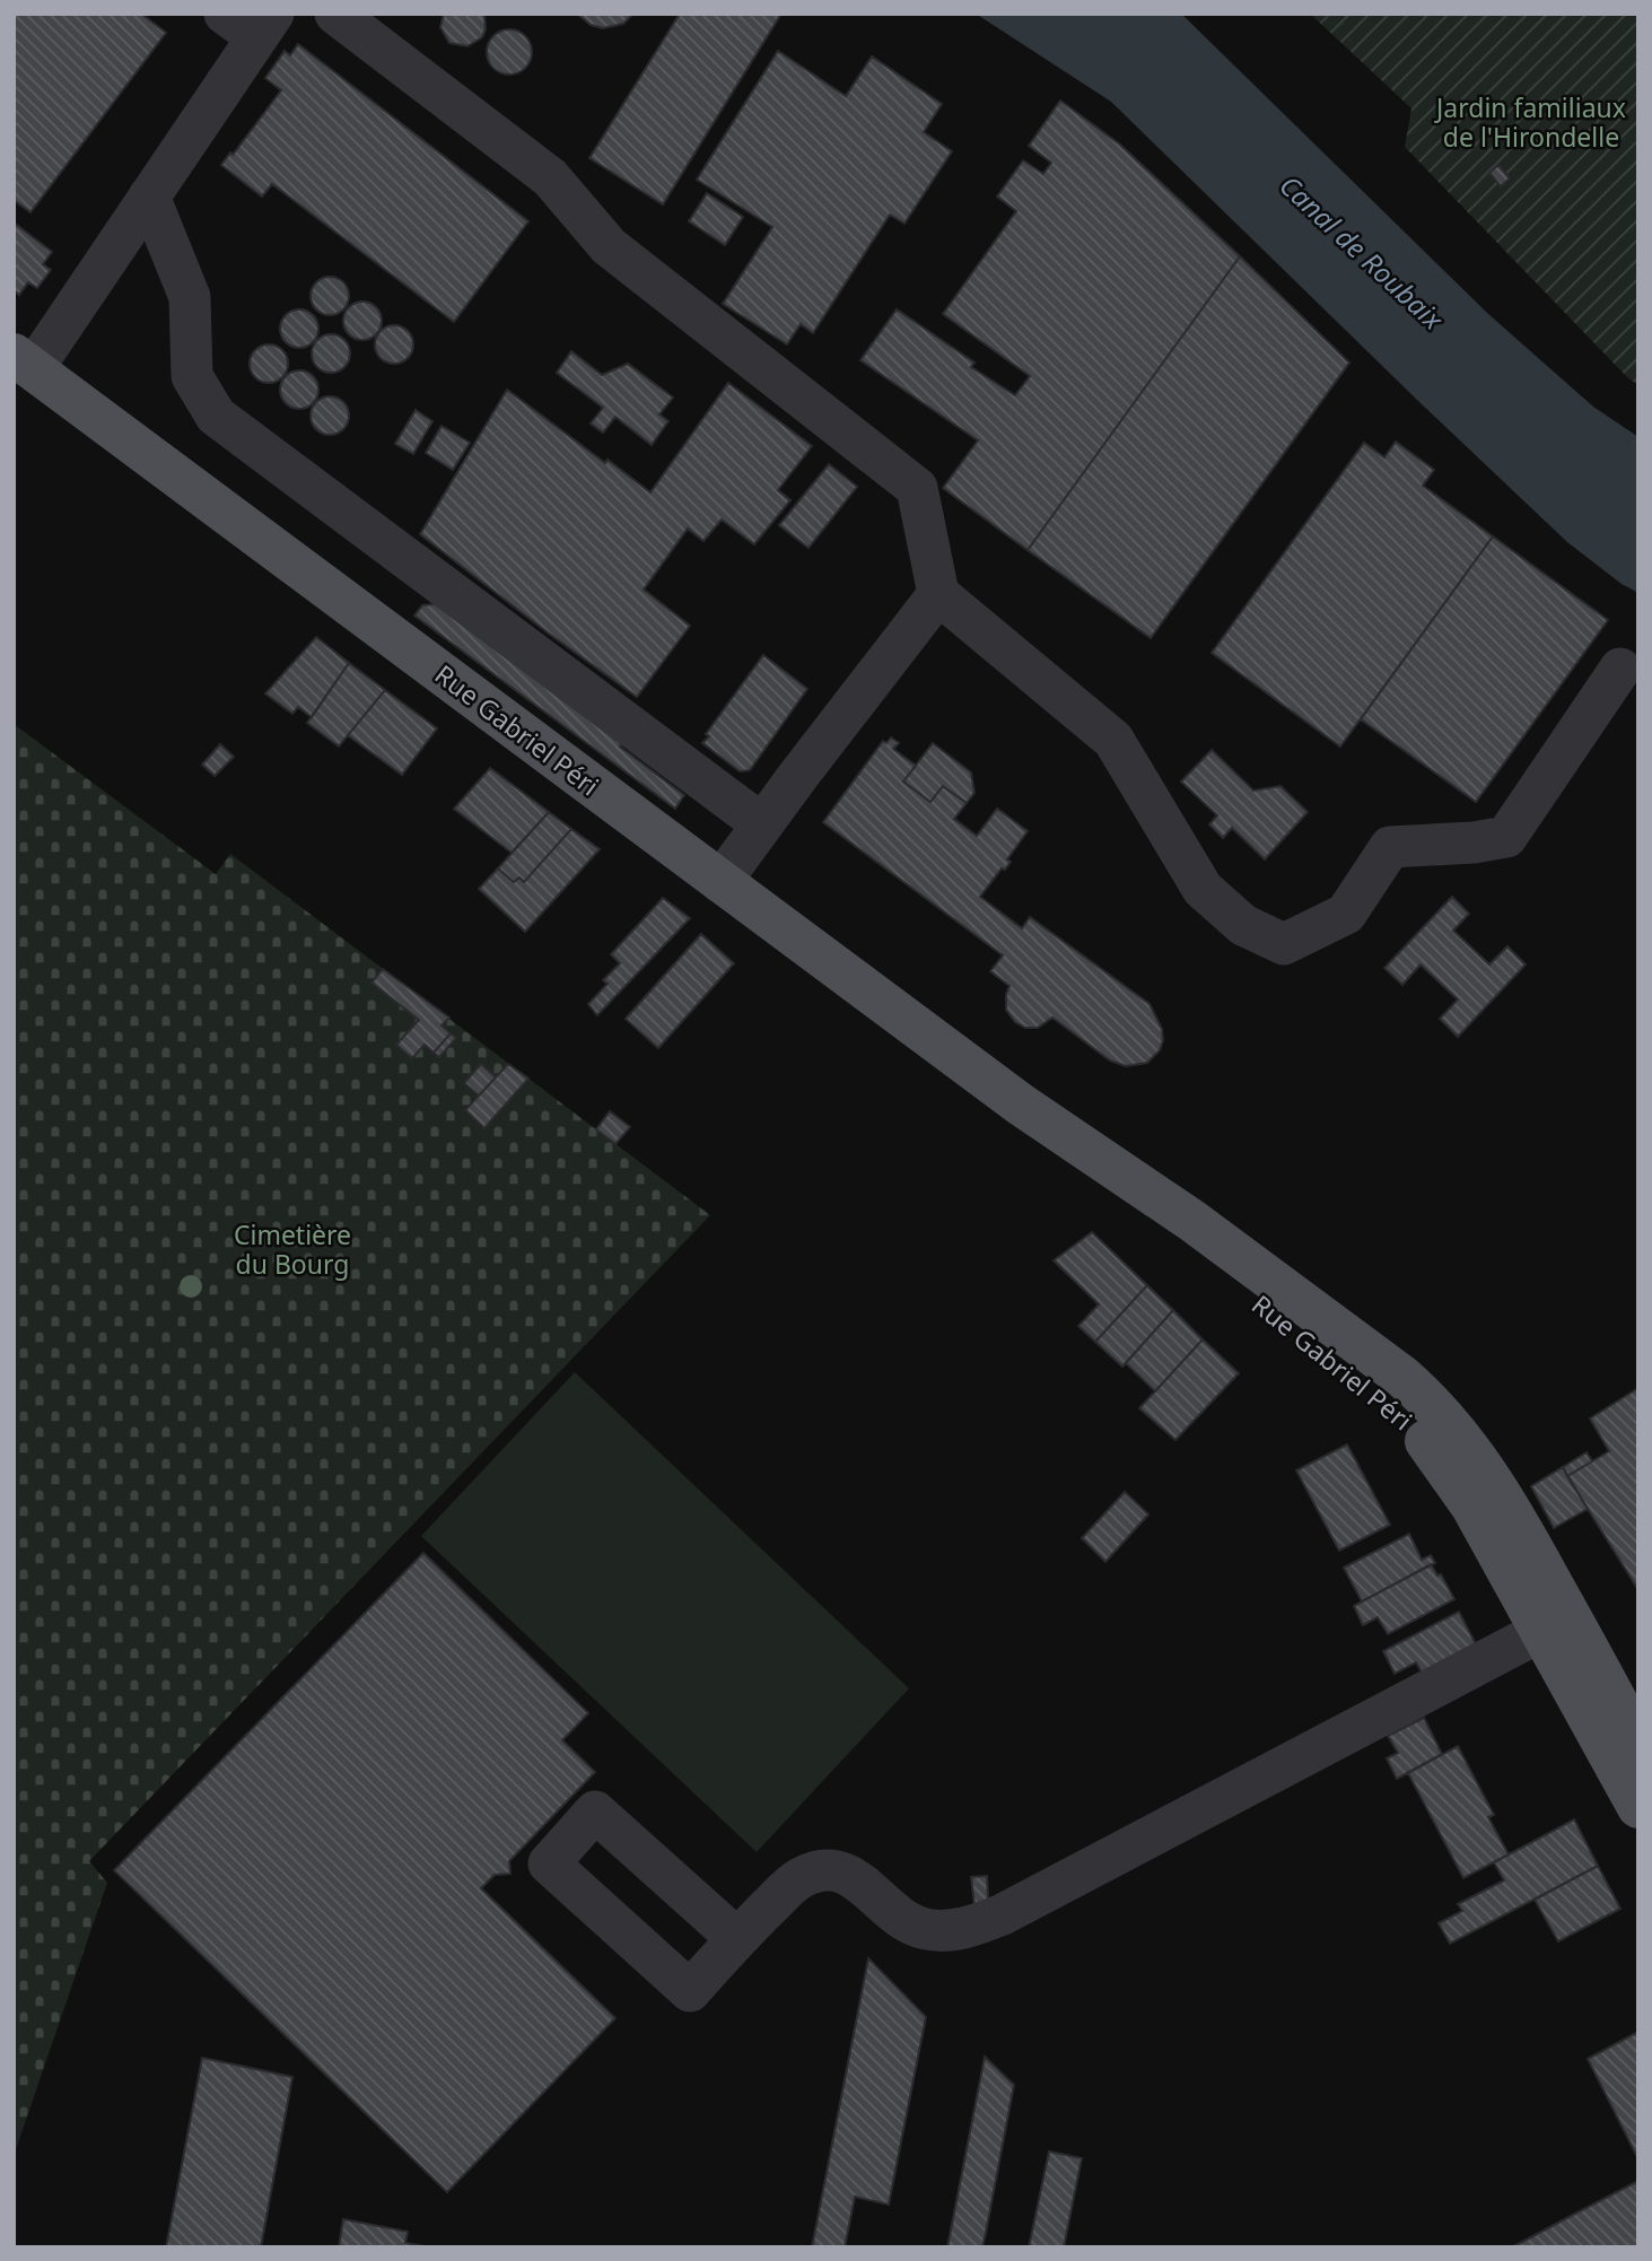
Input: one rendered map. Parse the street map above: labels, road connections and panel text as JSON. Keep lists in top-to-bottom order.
{
  "streets": {
    "main road": ["Rue Gabriel Péri"]
  },
  "water": ["Canal de Roubaix"],
  "parks": ["Jardin familiaux de l'Hirondelle", "Cimetière du Bourg"]
}
